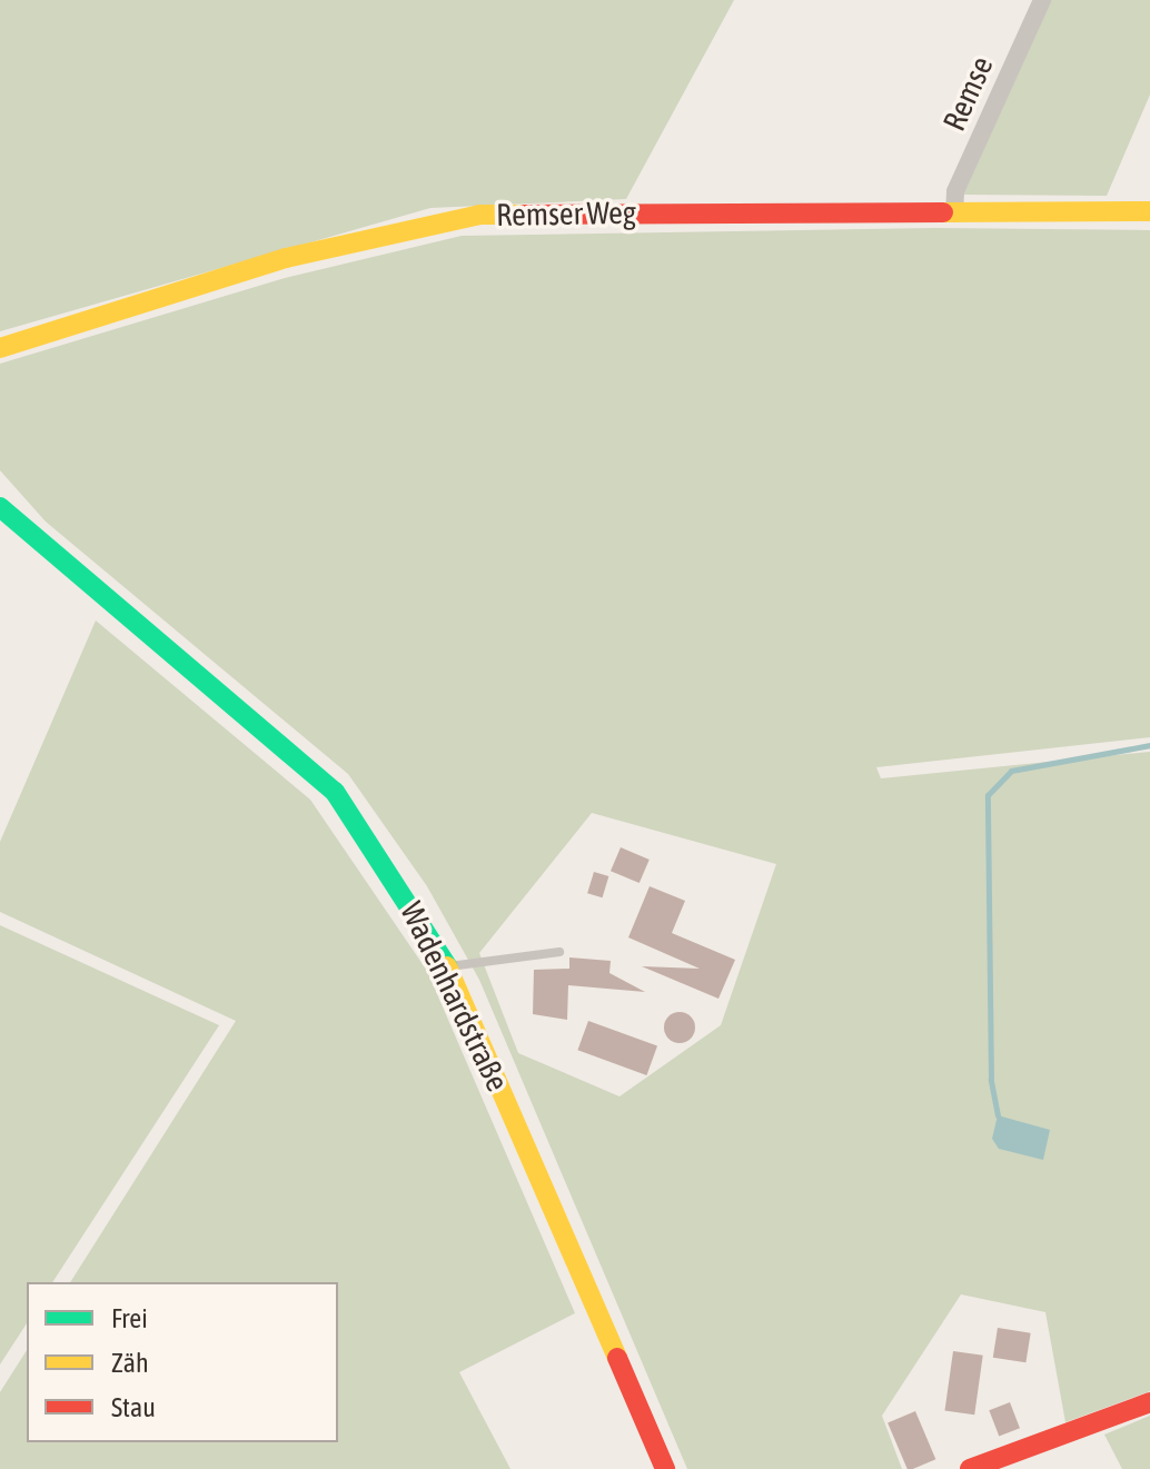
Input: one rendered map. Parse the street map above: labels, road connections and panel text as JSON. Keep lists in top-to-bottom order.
{
  "streets": {
    "street": ["Remse", "Remser Weg", "Wadenhardstraße"]
  },
  "crossings": [
    ["Remse", "Remser Weg"]
  ],
  "legend": ["Frei", "Zäh", "Stau"]
}
